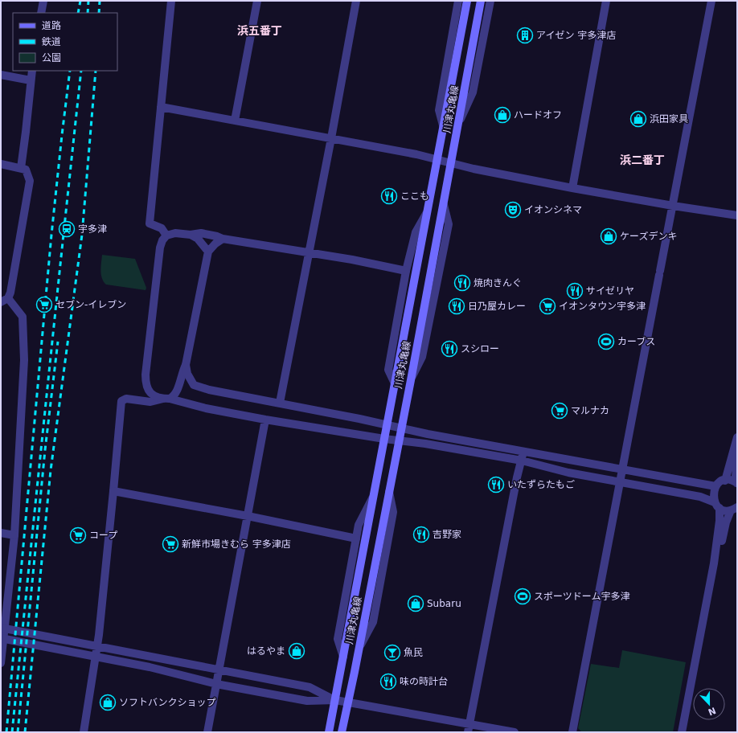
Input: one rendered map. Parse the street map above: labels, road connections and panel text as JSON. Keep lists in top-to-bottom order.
{
  "streets": {
    "main road": ["川津丸亀線"]
  },
  "districts": ["浜五番丁", "浜二番丁"],
  "places": {
    "building": ["アイゼン 宇多津店"],
    "shop": [
      "ハードオフ",
      "浜田家具",
      "ケーズデンキ",
      "Subaru",
      "はるやま",
      "ソフトバンクショップ"
    ],
    "restaurant": [
      "ここも",
      "焼肉きんぐ",
      "サイゼリヤ",
      "日乃屋カレー",
      "スシロー",
      "いたずらたもご",
      "吉野家",
      "味の時計台"
    ],
    "theatre": ["イオンシネマ"],
    "station": ["宇多津"],
    "supermarket": [
      "セブン-イレブン",
      "イオンタウン宇多津",
      "マルナカ",
      "コープ",
      "新鮮市場きむら 宇多津店"
    ],
    "sports": ["カーブス", "スポーツドーム宇多津"],
    "bar": ["魚民"]
  },
  "legend": ["道路", "鉄道", "公園"],
  "north": "bottom"
}
